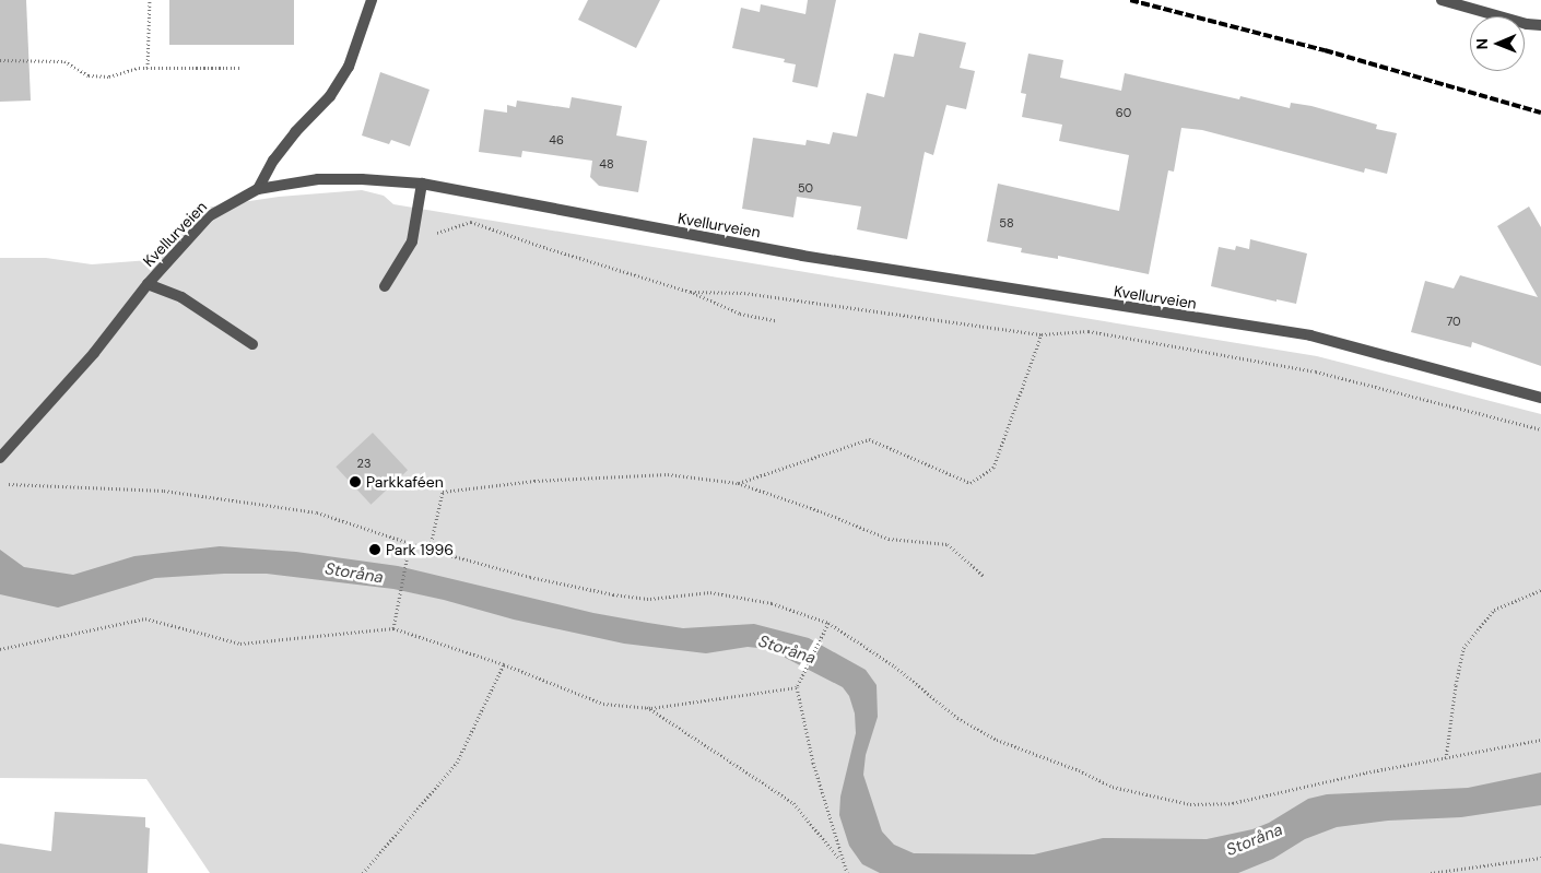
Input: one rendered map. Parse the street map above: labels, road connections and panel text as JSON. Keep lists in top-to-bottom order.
{
  "streets": {
    "street": ["Kvellurveien"]
  },
  "water": ["Storåna"],
  "places": ["Parkkaféen", "Park 1996"],
  "house_numbers": [
    "60",
    "46",
    "48",
    "50",
    "58",
    "70",
    "23"
  ],
  "north": "left"
}
